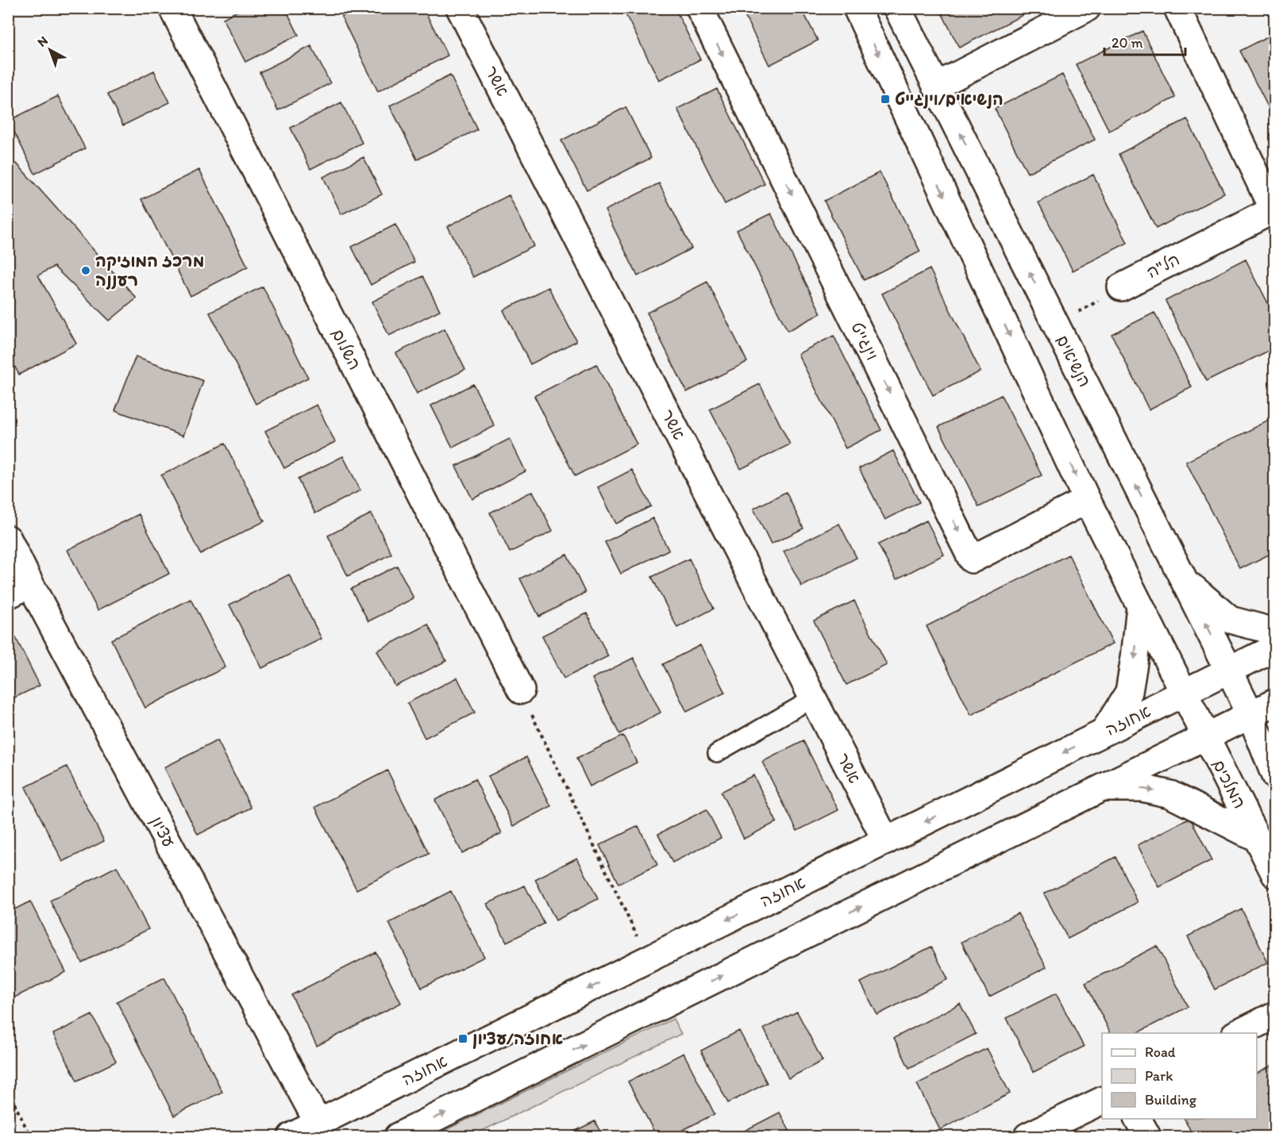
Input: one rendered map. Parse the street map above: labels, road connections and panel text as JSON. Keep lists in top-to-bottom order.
{
  "streets": {
    "street": [
      "אשר",
      "הל\"ה",
      "וינגייט",
      "השלום",
      "הנשיאים",
      "אחוזה",
      "המלכים",
      "עציון"
    ]
  },
  "crossings": [
    ["אשר", "אחוזה"],
    ["הנשיאים", "אחוזה"],
    ["אחוזה", "המלכים"],
    ["אחוזה", "עציון"]
  ],
  "places": {
    "transit": ["הנשיאים/וינגייט", "אחוזה/עציון"],
    "other": ["מרכז המוזיקה רעננה"]
  },
  "legend": ["Road", "Park", "Building"],
  "scale_bar": "20 m",
  "north": "top left"
}
